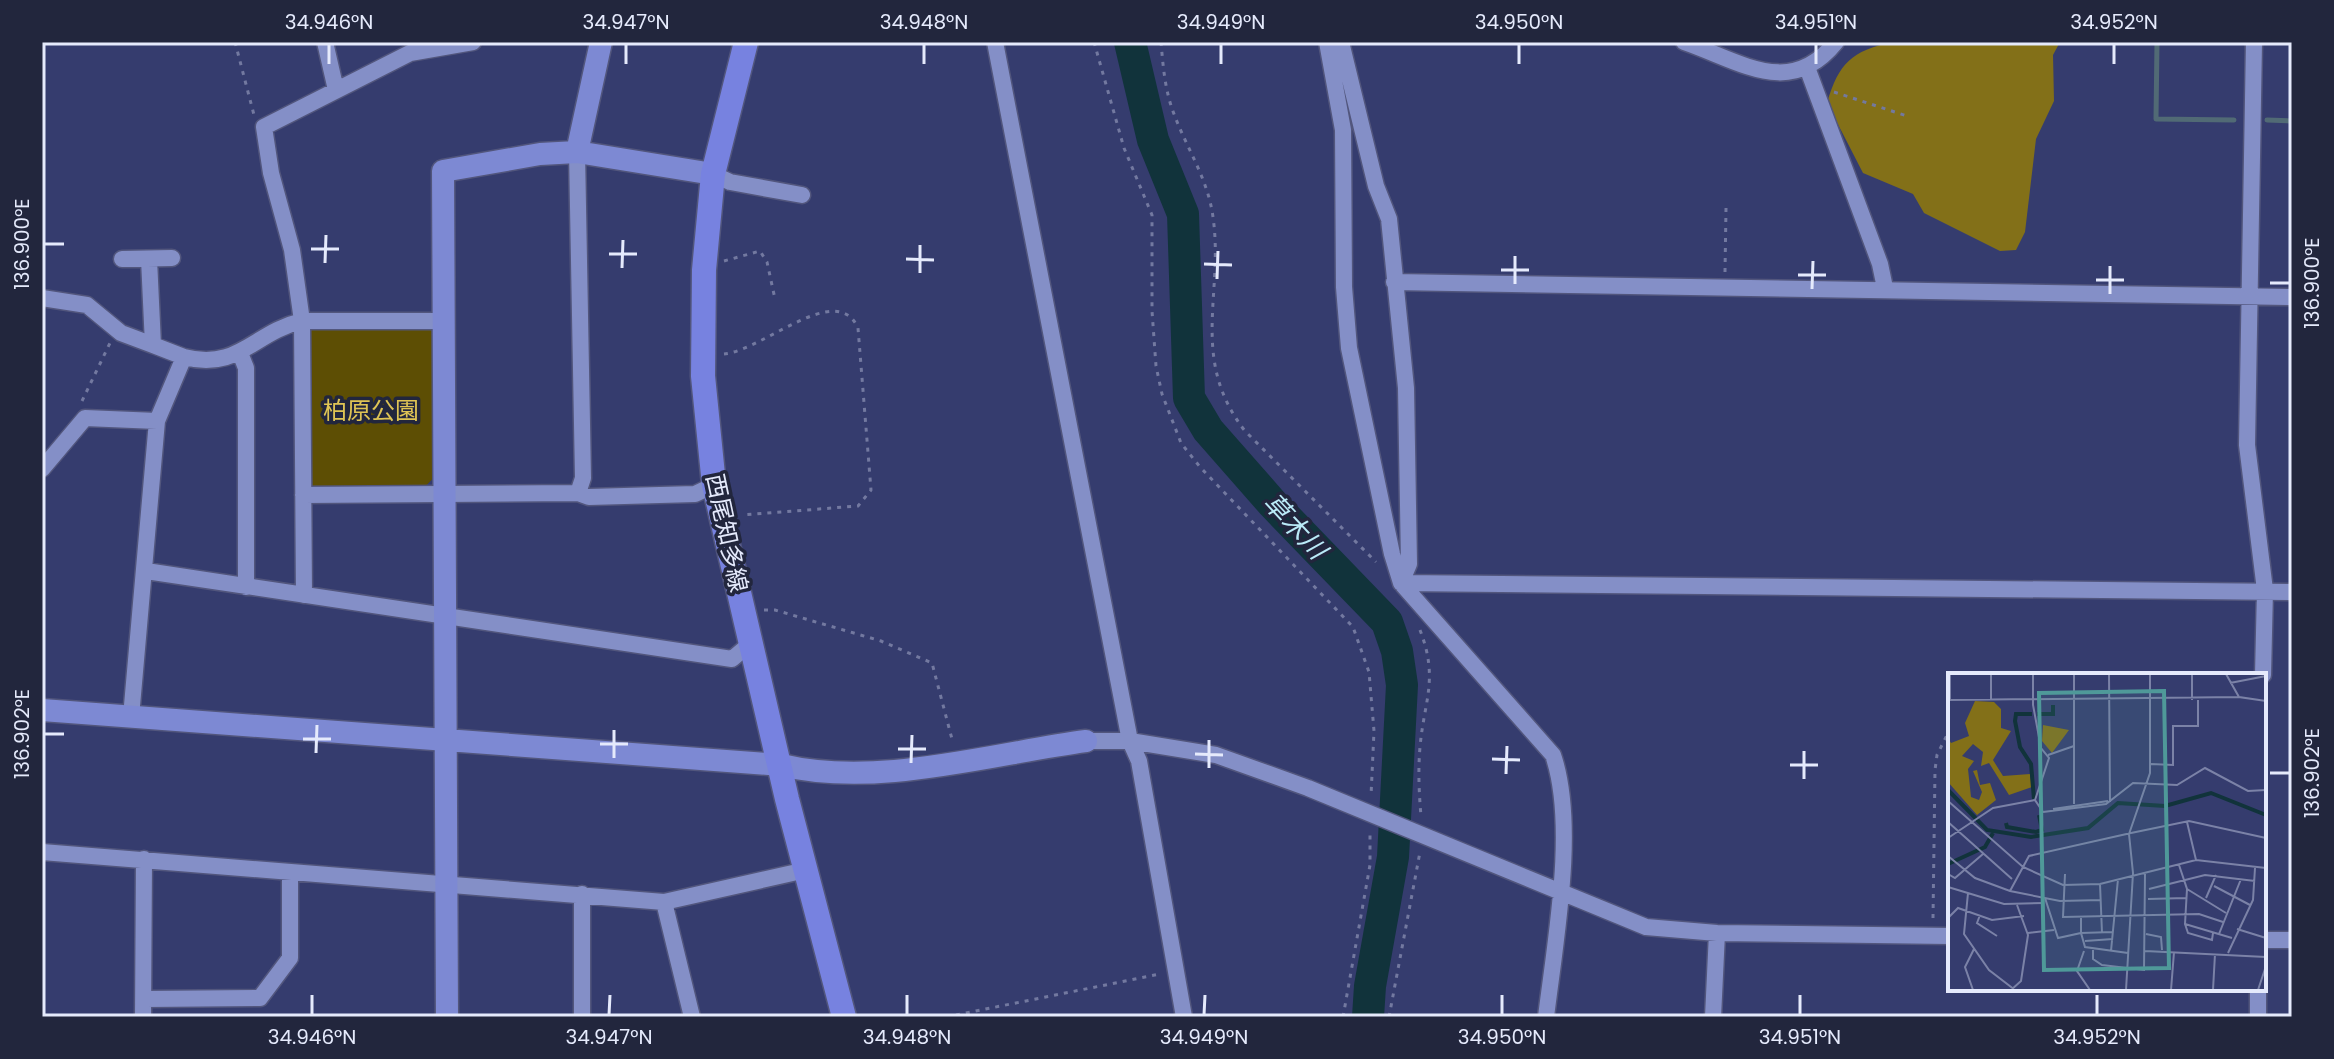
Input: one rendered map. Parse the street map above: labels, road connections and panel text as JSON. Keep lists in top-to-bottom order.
{
  "streets": {
    "main road": ["西尾知多線"]
  },
  "water": ["草木川"],
  "parks": ["柏原公園"],
  "coordinates": [
    "34.946°N",
    "34.947°N",
    "34.948°N",
    "34.949°N",
    "34.950°N",
    "34.951°N",
    "34.952°N",
    "136.900°E",
    "136.902°E"
  ]
}
